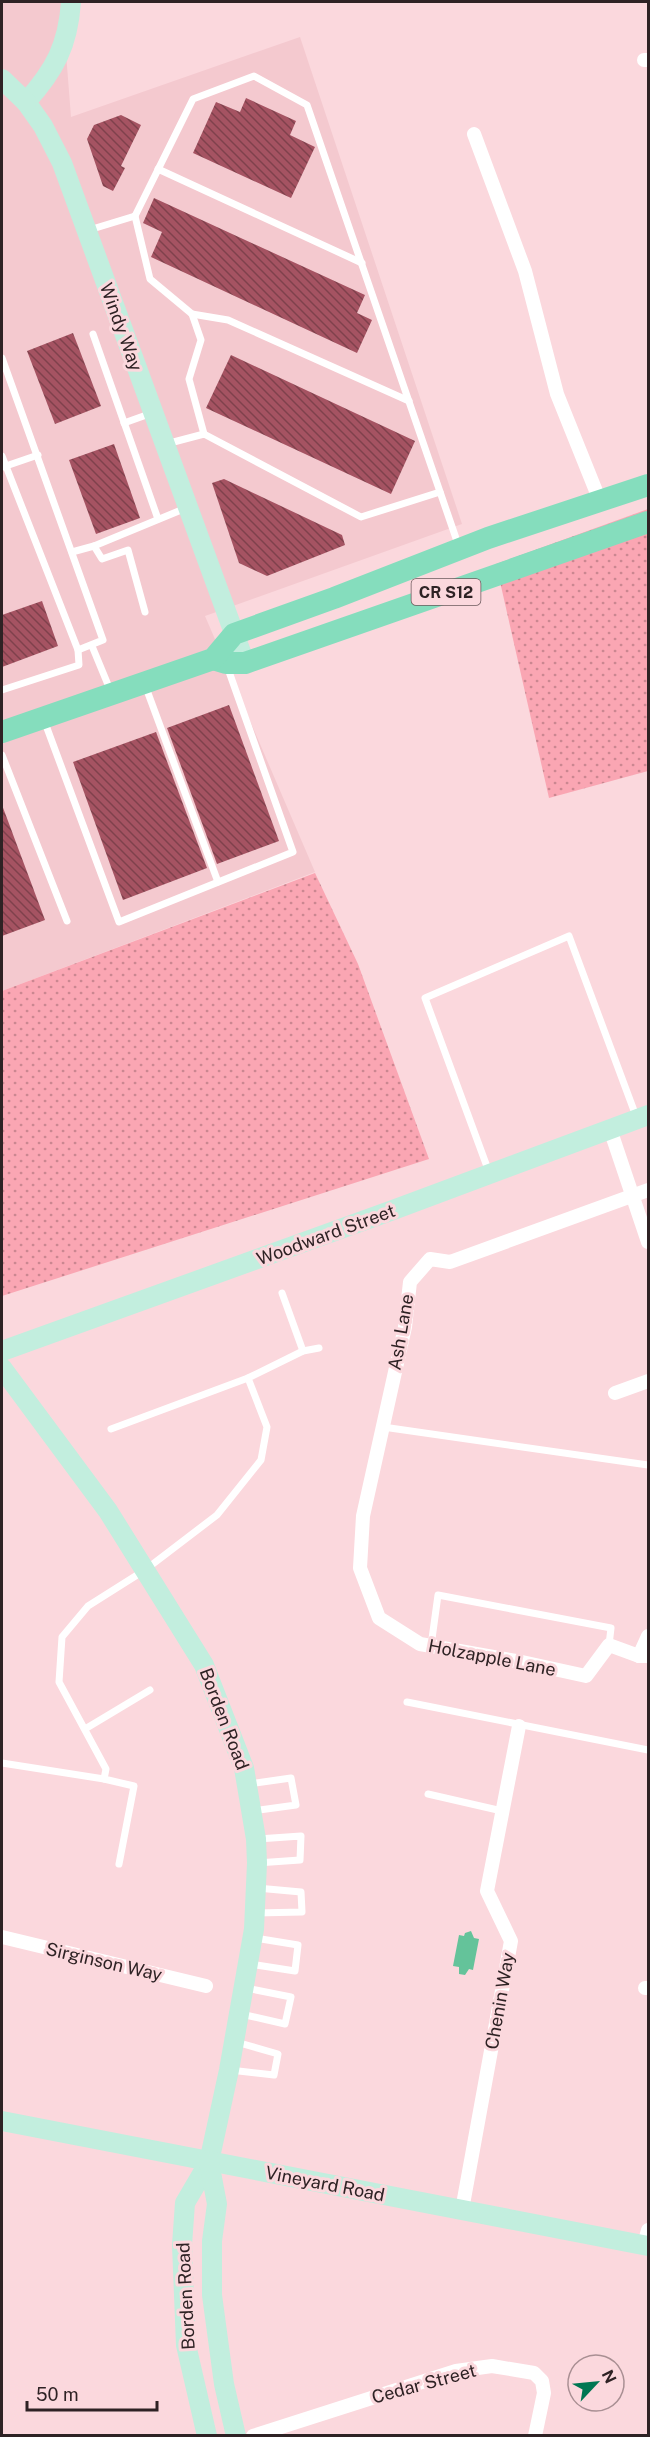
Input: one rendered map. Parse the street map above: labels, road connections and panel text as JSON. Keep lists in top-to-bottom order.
{
  "streets": {
    "main road": ["CR S12"],
    "street": [
      "Windy Way",
      "Woodward Street",
      "Ash Lane",
      "Holzapple Lane",
      "Borden Road",
      "Sirginson Way",
      "Chenin Way",
      "Vineyard Road",
      "Cedar Street"
    ]
  },
  "crossings": [
    ["Windy Way", "CR S12"],
    ["Ash Lane", "Holzapple Lane"],
    ["Borden Road", "Vineyard Road"],
    ["Chenin Way", "Vineyard Road"]
  ],
  "scale_bar": "50 m",
  "north": "top right"
}
